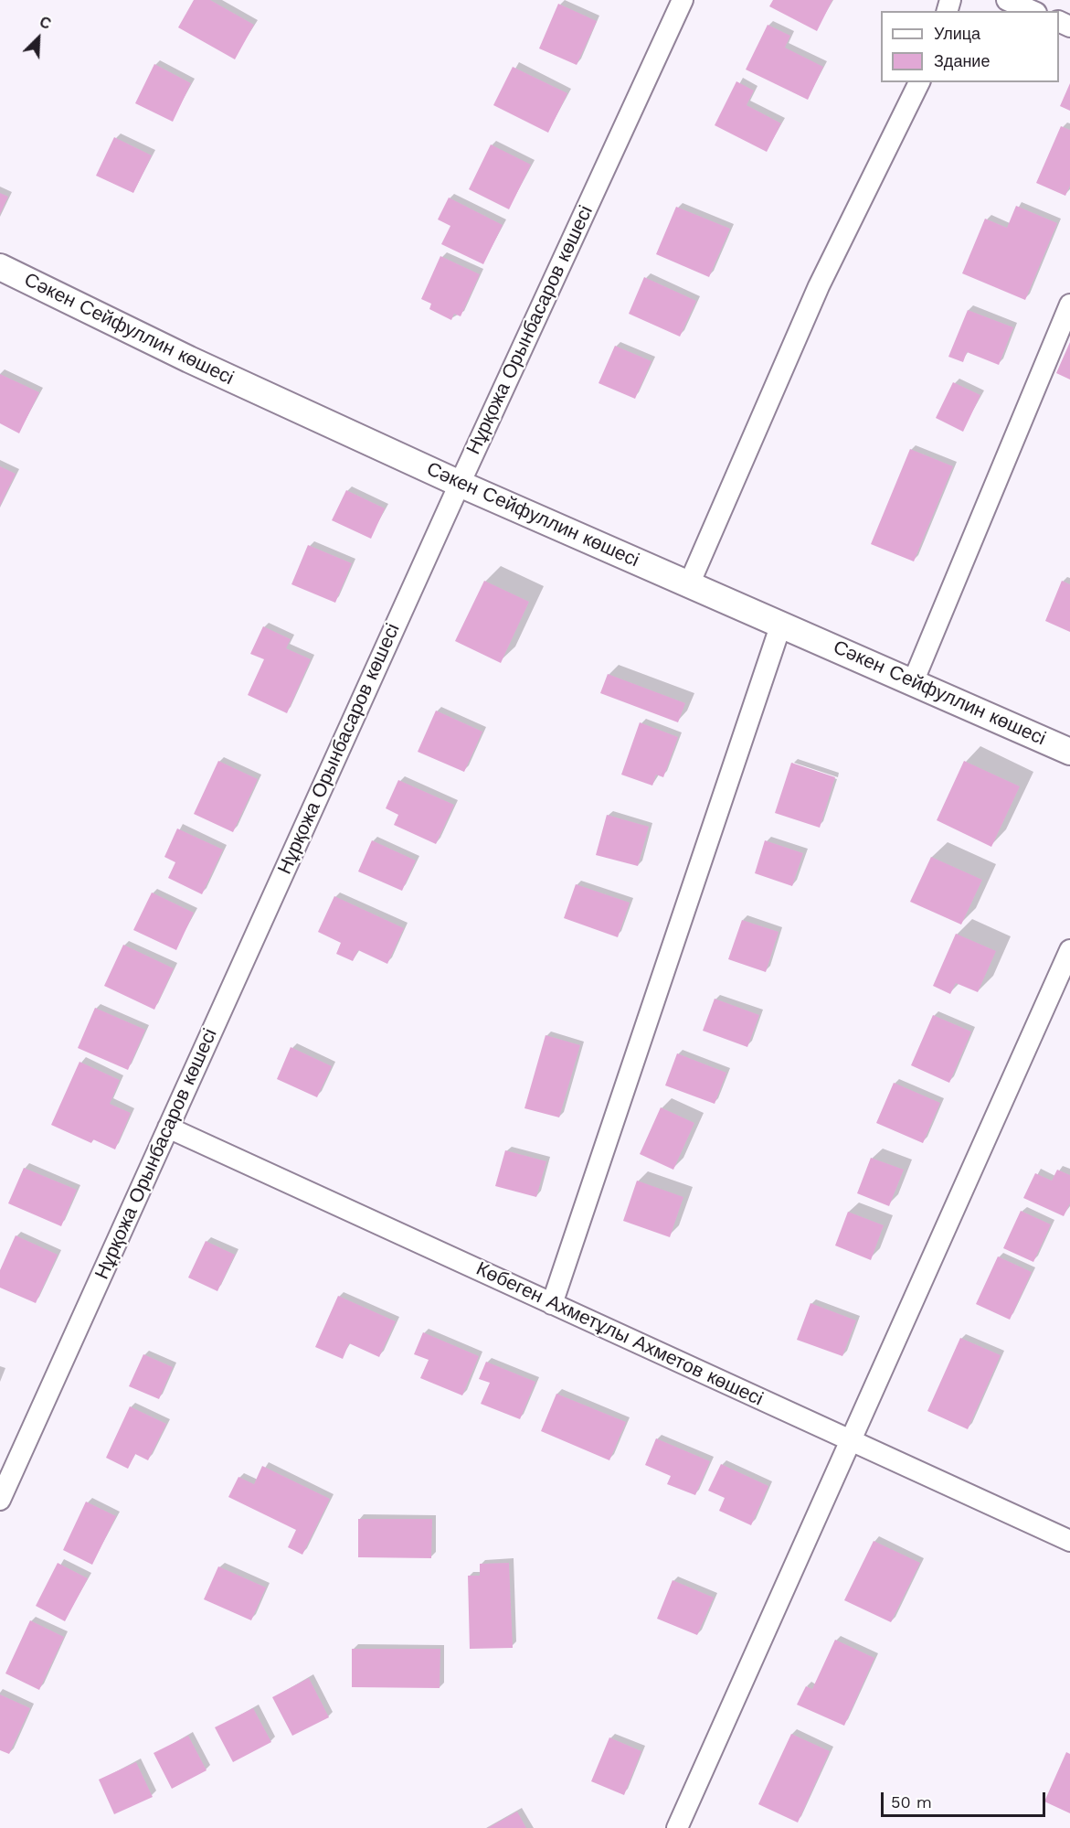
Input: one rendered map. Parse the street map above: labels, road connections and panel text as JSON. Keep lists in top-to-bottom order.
{
  "streets": {
    "street": ["Сәкен Сейфуллин көшесі", "Нұрқожа Орынбасаров көшесі", "Көбеген Ахметұлы Ахметов көшесі"]
  },
  "crossings": [
    ["Сәкен Сейфуллин көшесі", "Нұрқожа Орынбасаров көшесі"],
    ["Нұрқожа Орынбасаров көшесі", "Көбеген Ахметұлы Ахметов көшесі"]
  ],
  "legend": ["Улица", "Здание"],
  "scale_bar": "50 m",
  "north": "top right"
}
